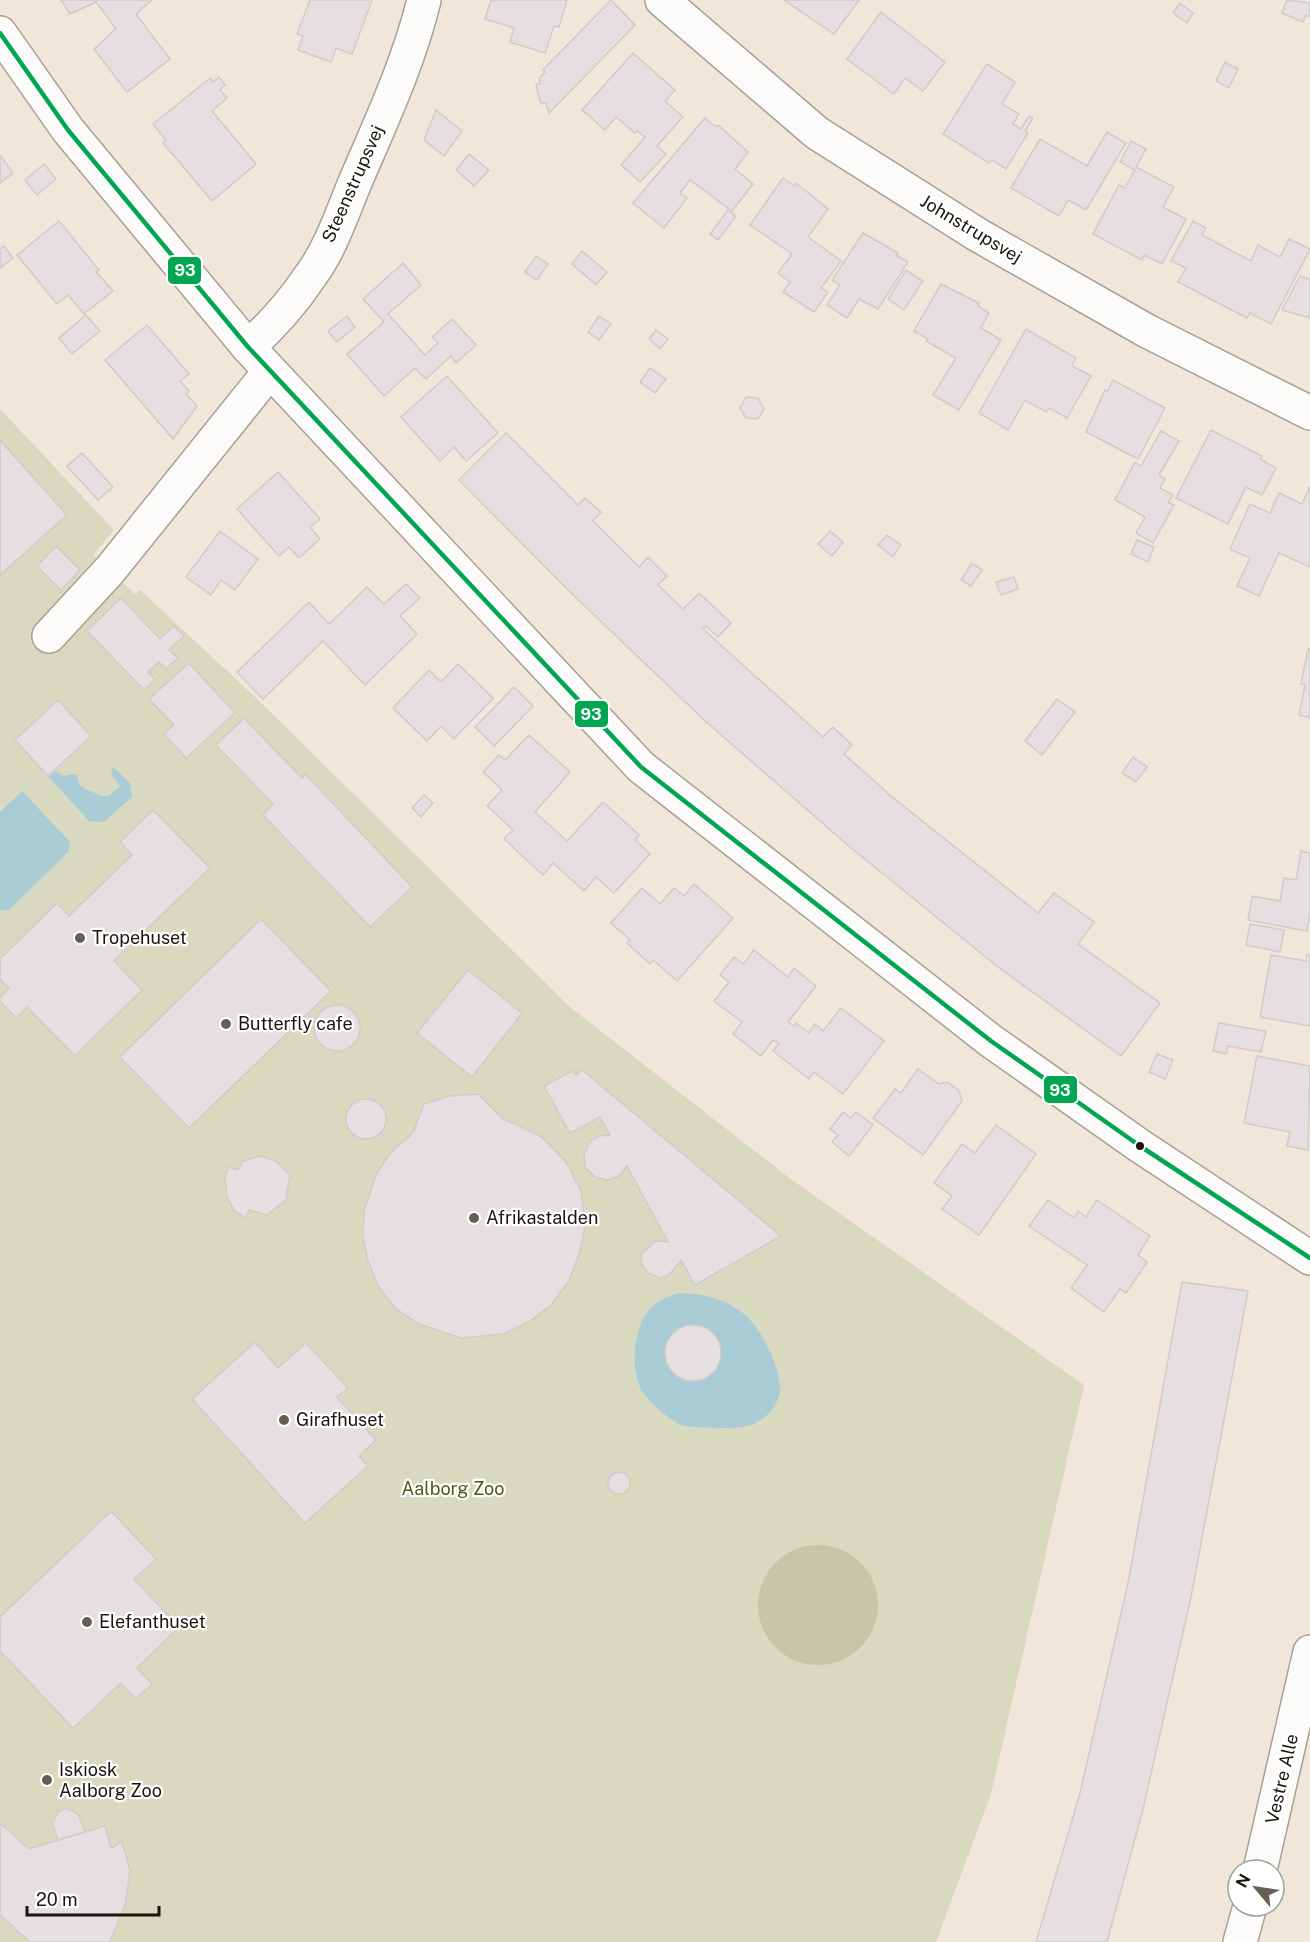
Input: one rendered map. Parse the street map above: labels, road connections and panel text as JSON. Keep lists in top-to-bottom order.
{
  "streets": {
    "street": ["Steenstrupsvej", "Johnstrupsvej", "Vestre Alle"]
  },
  "parks": ["Aalborg Zoo"],
  "places": [
    "Tropehuset",
    "Butterfly cafe",
    "Afrikastalden",
    "Girafhuset",
    "Elefanthuset",
    "Iskiosk Aalborg Zoo"
  ],
  "lines": ["transit line 93"],
  "scale_bar": "20 m",
  "north": "top left"
}
